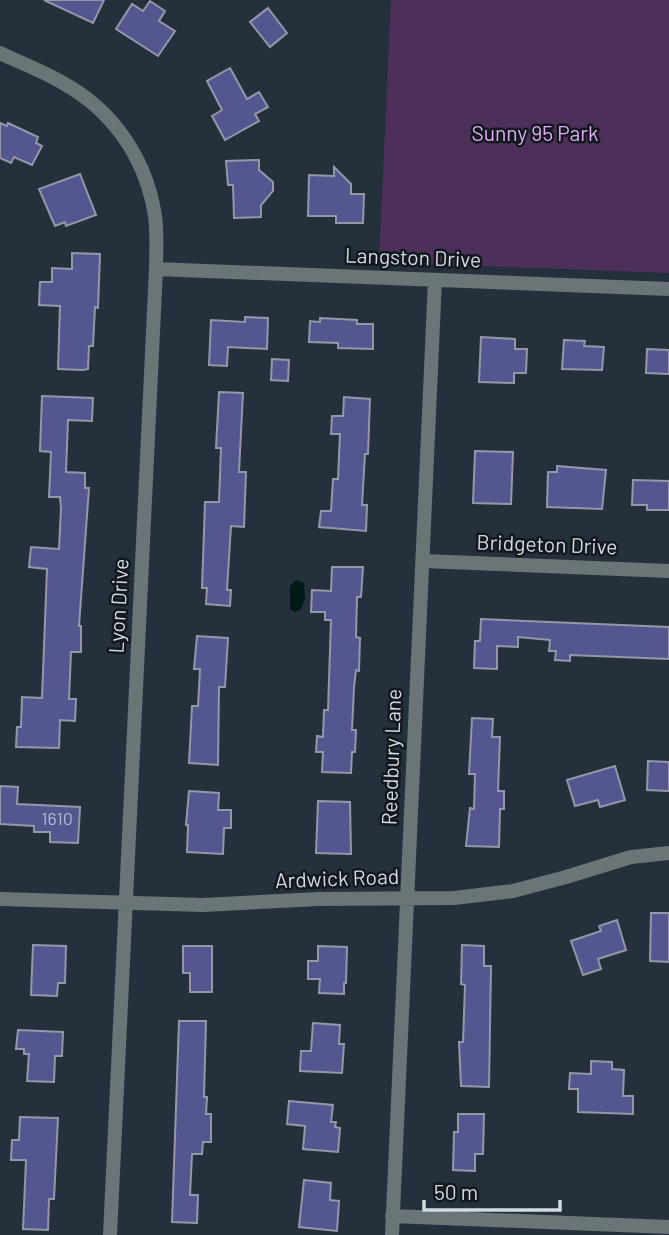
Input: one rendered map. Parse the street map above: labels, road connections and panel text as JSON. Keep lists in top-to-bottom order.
{
  "streets": {
    "street": [
      "Langston Drive",
      "Bridgeton Drive",
      "Lyon Drive",
      "Reedbury Lane",
      "Ardwick Road"
    ]
  },
  "crossings": [
    ["Langston Drive", "Lyon Drive"],
    ["Langston Drive", "Reedbury Lane"],
    ["Bridgeton Drive", "Reedbury Lane"],
    ["Lyon Drive", "Ardwick Road"],
    ["Reedbury Lane", "Ardwick Road"]
  ],
  "parks": ["Sunny 95 Park"],
  "house_numbers": ["1610"],
  "scale_bar": "50 m"
}
